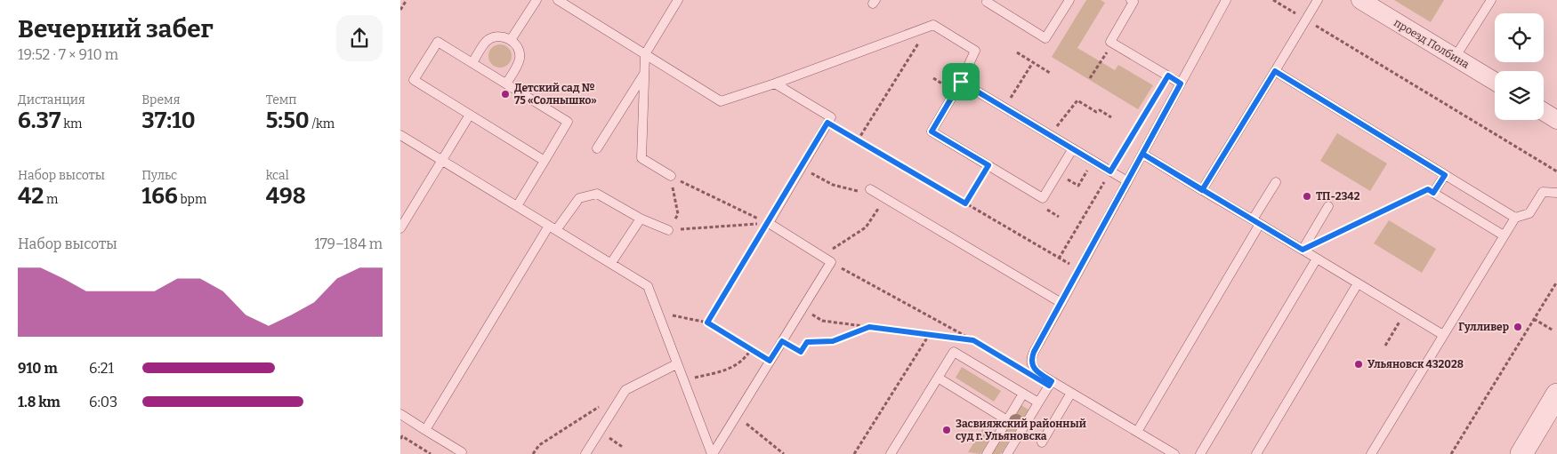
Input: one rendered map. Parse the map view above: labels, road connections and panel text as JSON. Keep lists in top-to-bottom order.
{
  "streets": {
    "street": ["проезд Полбина"]
  },
  "places": [
    "Детский сад № 75 «Солнышко»",
    "ТП-2342",
    "Гулливер",
    "Ульяновск 432028",
    "Засвияжский районный суд г. Ульяновска"
  ],
  "page": {
    "heading": ["Вечерний забег", "19:52 · 7 × 910 m"],
    "stats": [
      ["Дистанция", "6.37 km"],
      ["Время", "37:10"],
      ["Темп", "5:50 /km"],
      ["Набор высоты", "42 m"],
      ["Пульс", "166 bpm"],
      ["kcal", "498"]
    ],
    "chart": ["Набор высоты", "179–184 m"],
    "list": [
      {
        "name": "910 m",
        "note": "6:21"
      },
      {
        "name": "1.8 km",
        "note": "6:03"
      }
    ]
  }
}
